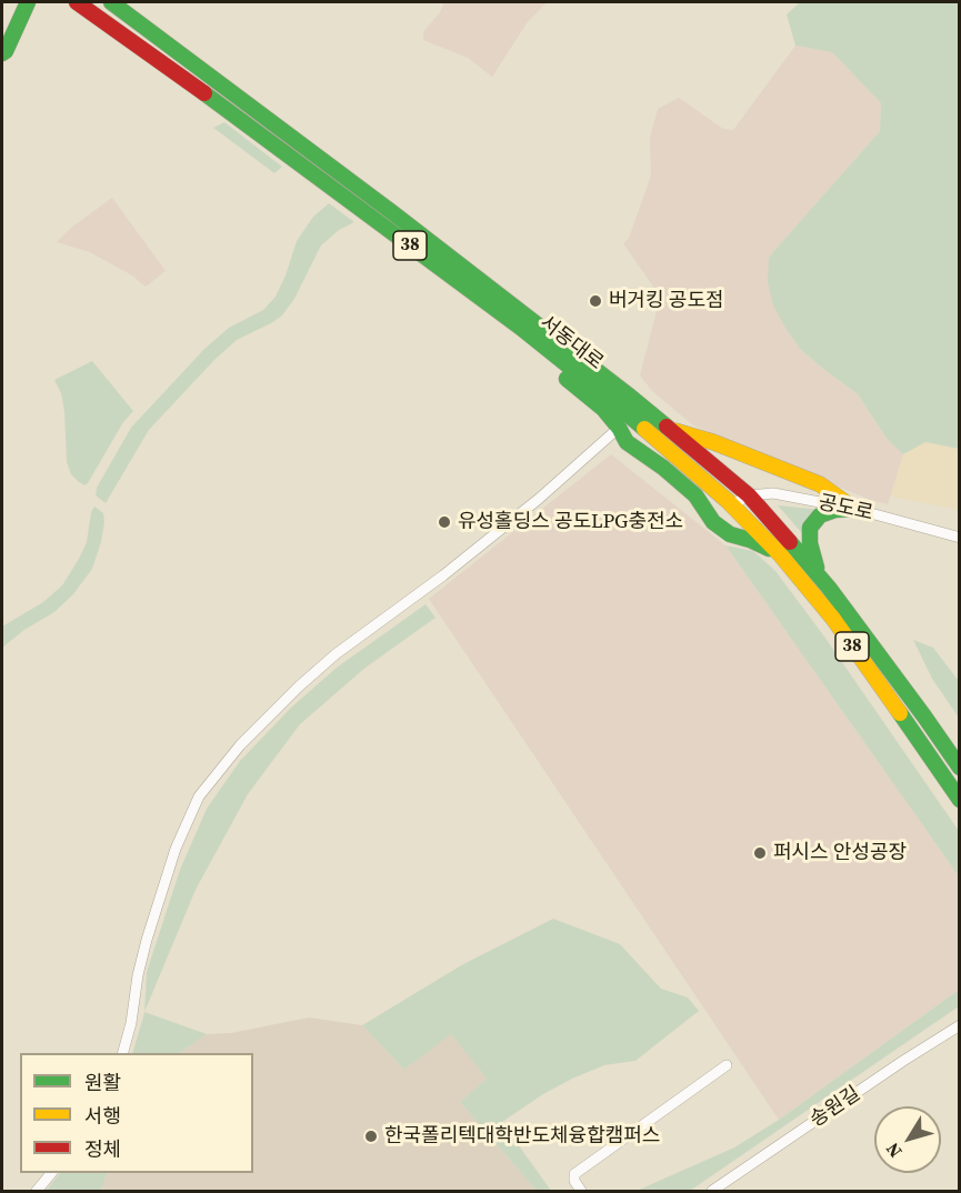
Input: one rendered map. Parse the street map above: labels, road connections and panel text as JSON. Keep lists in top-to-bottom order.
{
  "streets": {
    "main road": ["38", "서동대로"],
    "street": ["공도로", "송원길"]
  },
  "crossings": [
    ["서동대로", "공도로"]
  ],
  "places": [
    "버거킹 공도점",
    "유성홀딩스 공도LPG충전소",
    "퍼시스 안성공장",
    "한국폴리텍대학반도체융합캠퍼스"
  ],
  "legend": ["원활", "서행", "정체"],
  "north": "bottom left"
}
